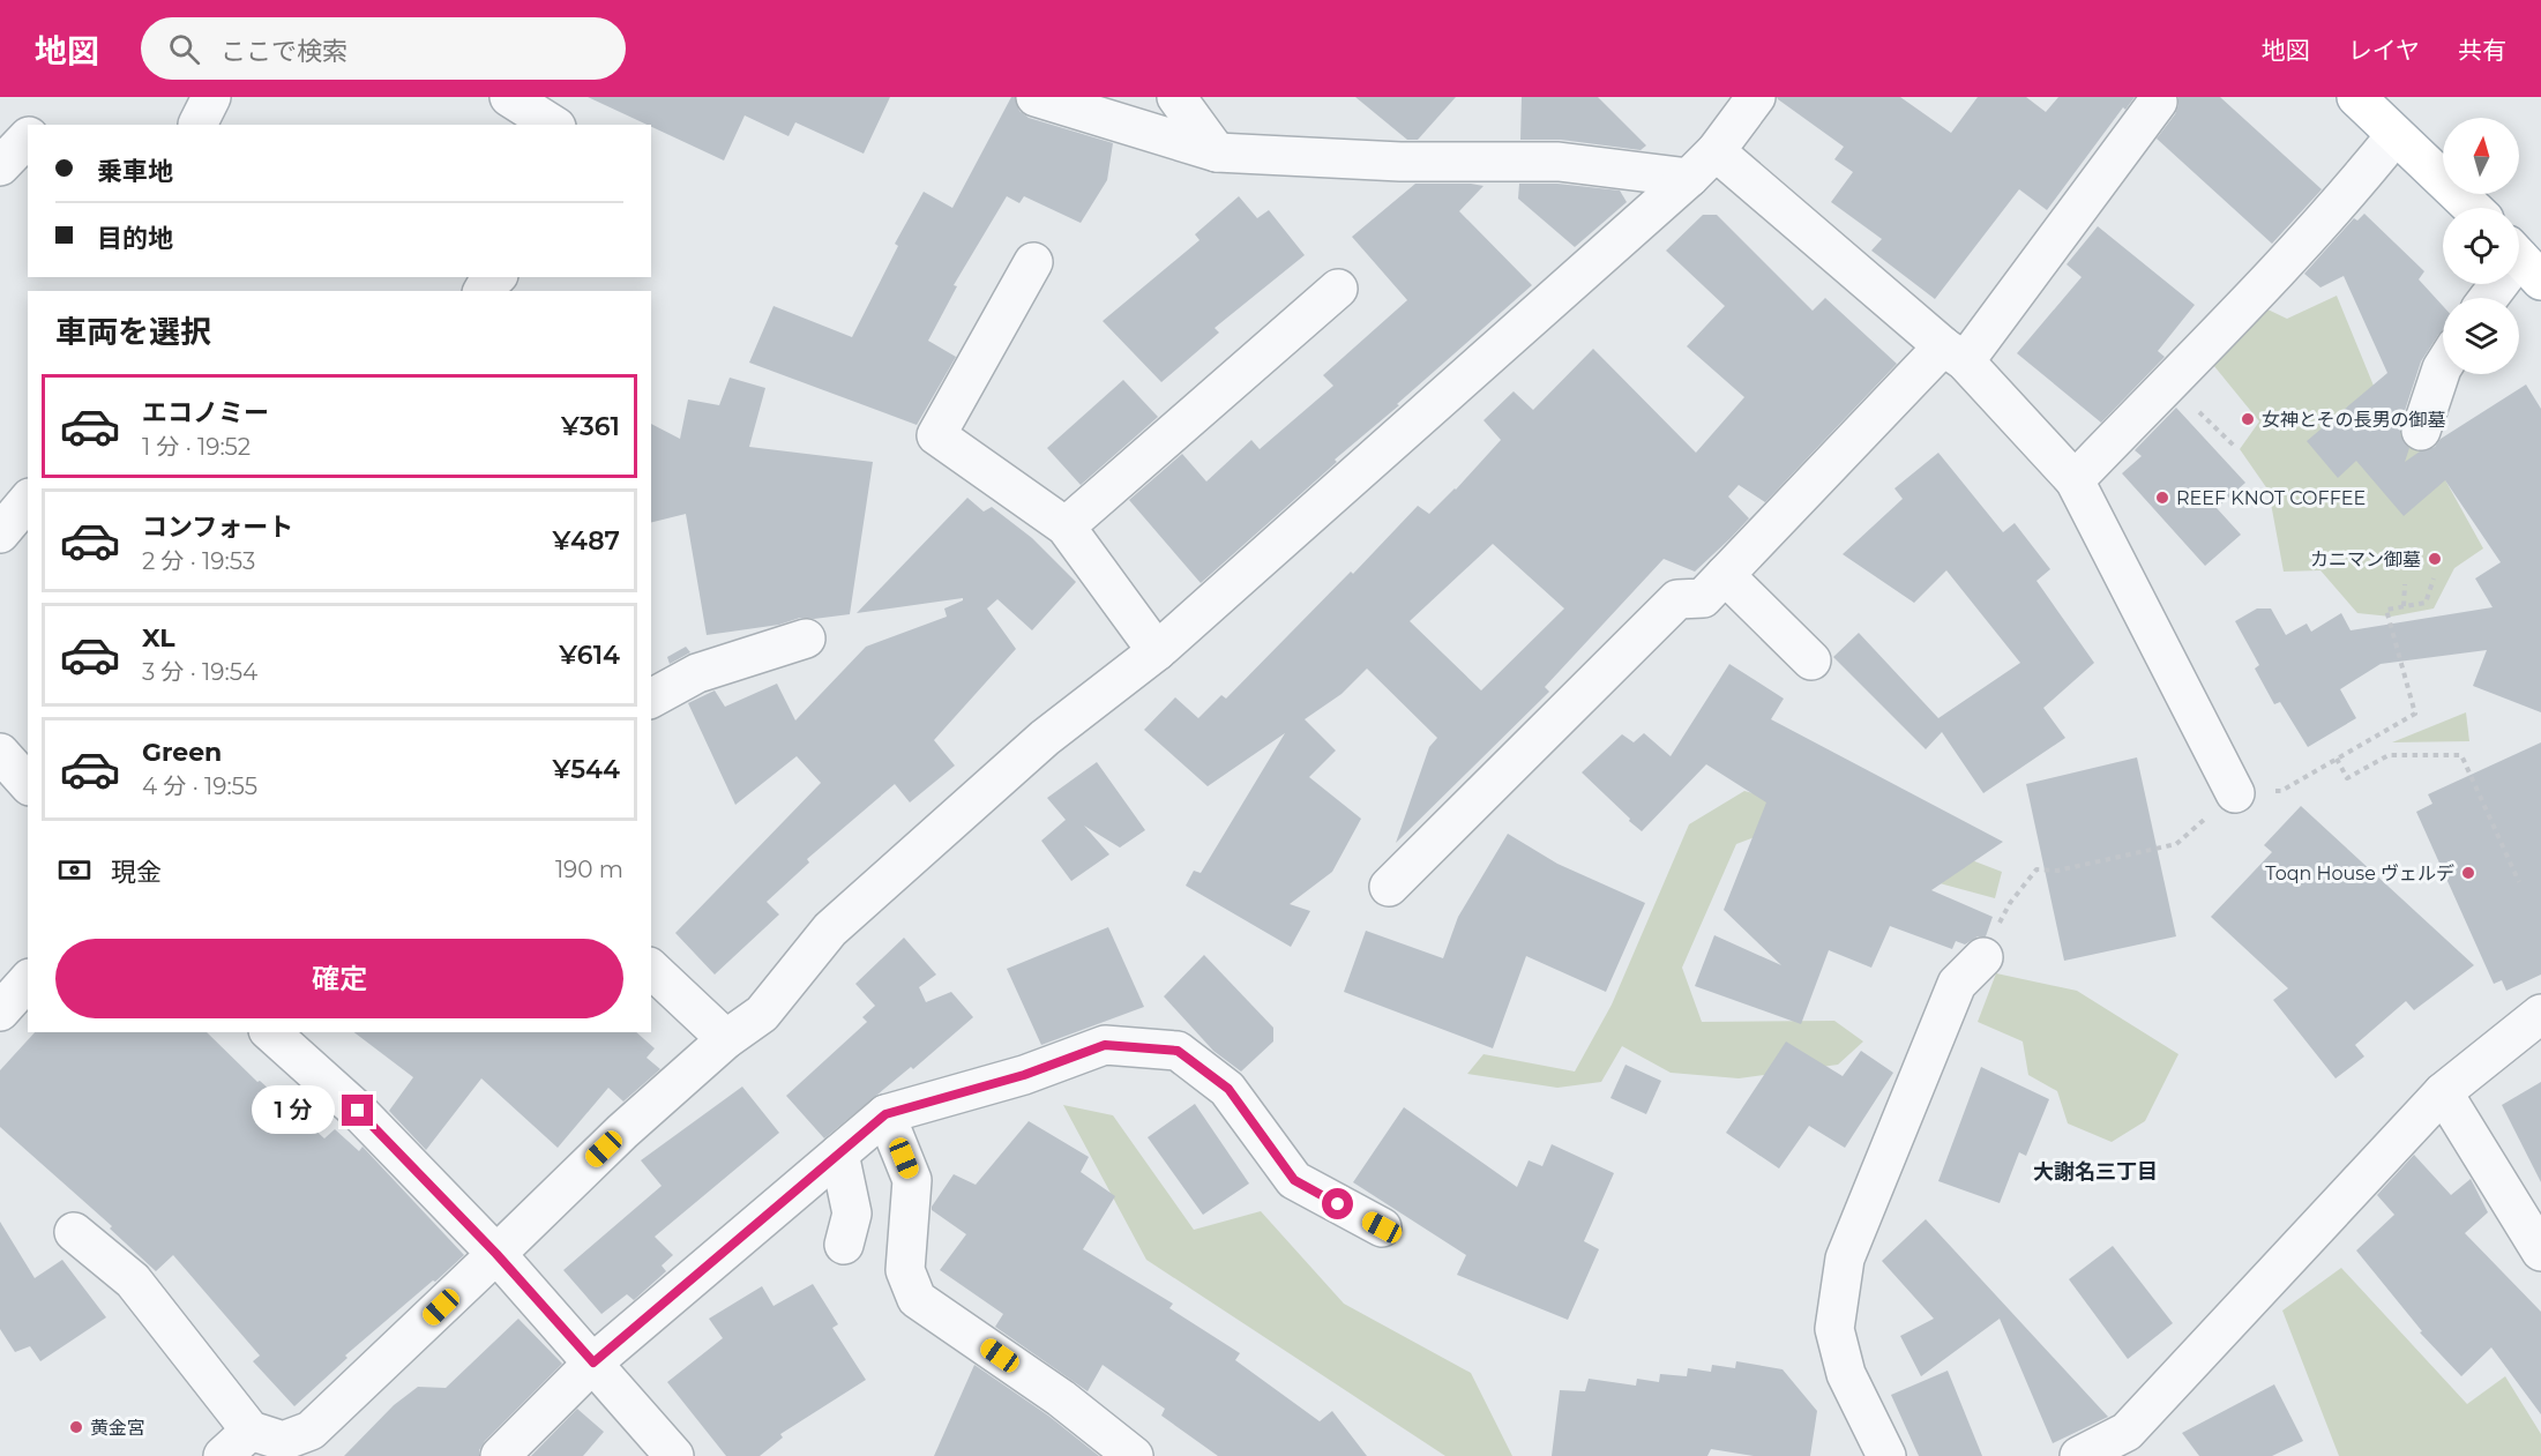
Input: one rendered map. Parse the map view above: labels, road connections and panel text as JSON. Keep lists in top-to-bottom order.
{
  "districts": ["大謝名三丁目"],
  "places": [
    "女神とその長男の御墓",
    "REEF KNOT COFFEE",
    "カニマン御墓",
    "Toqn House ヴェルデ",
    "黄金宮"
  ],
  "north": "top",
  "page": {
    "header": "地図",
    "search": "ここで検索",
    "nav": ["地図", "レイヤ", "共有"],
    "banner": ["乗車地", "目的地"],
    "heading": "車両を選択",
    "list": [
      {
        "name": "エコノミー",
        "note": "1 分 · 19:52",
        "value": "¥361"
      },
      {
        "name": "コンフォート",
        "note": "2 分 · 19:53",
        "value": "¥487"
      },
      {
        "name": "XL",
        "note": "3 分 · 19:54",
        "value": "¥614"
      },
      {
        "name": "Green",
        "note": "4 分 · 19:55",
        "value": "¥544"
      }
    ],
    "pay": ["現金", "190 m"],
    "buttons": "確定",
    "bubble": "1 分"
  }
}
